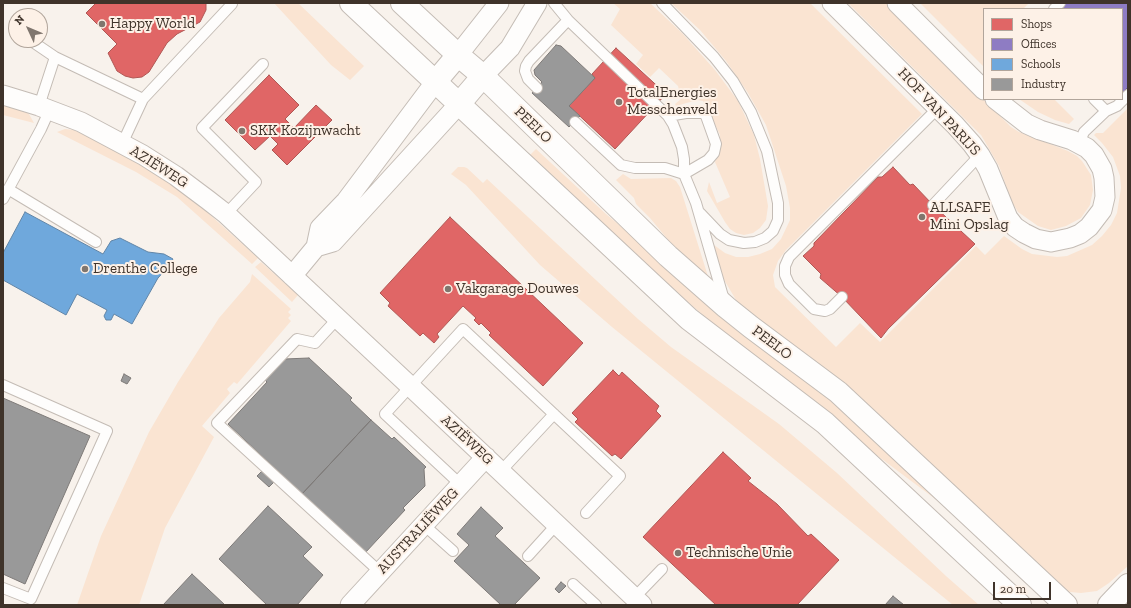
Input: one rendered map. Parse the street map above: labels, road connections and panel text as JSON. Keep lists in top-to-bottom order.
{
  "streets": {
    "main road": ["PEELO"],
    "street": ["HOF VAN PARIJS", "AZIËWEG", "AUSTRALIËWEG"]
  },
  "crossings": [
    ["AZIËWEG", "AUSTRALIËWEG"]
  ],
  "places": [
    "Happy World",
    "TotalEnergies Messchenveld",
    "SKK Kozijnwacht",
    "ALLSAFE Mini Opslag",
    "Drenthe College",
    "Vakgarage Douwes",
    "Technische Unie"
  ],
  "legend": [
    "Shops",
    "Offices",
    "Schools",
    "Industry"
  ],
  "scale_bar": "20 m",
  "north": "top left"
}
